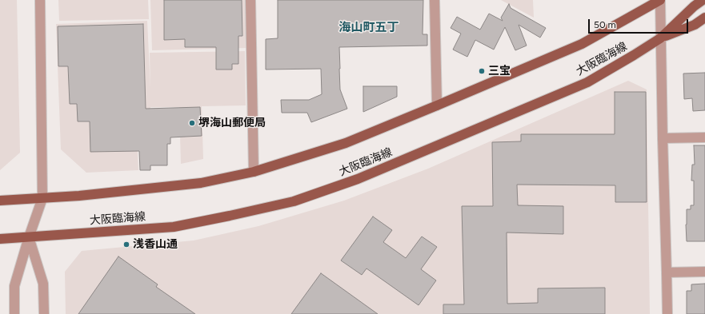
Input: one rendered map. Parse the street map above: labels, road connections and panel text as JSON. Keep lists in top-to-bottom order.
{
  "streets": {
    "main road": ["大阪臨海線"]
  },
  "districts": ["海山町五丁"],
  "places": ["三宝", "堺海山郵便局", "浅香山通"],
  "scale_bar": "50 m"
}
